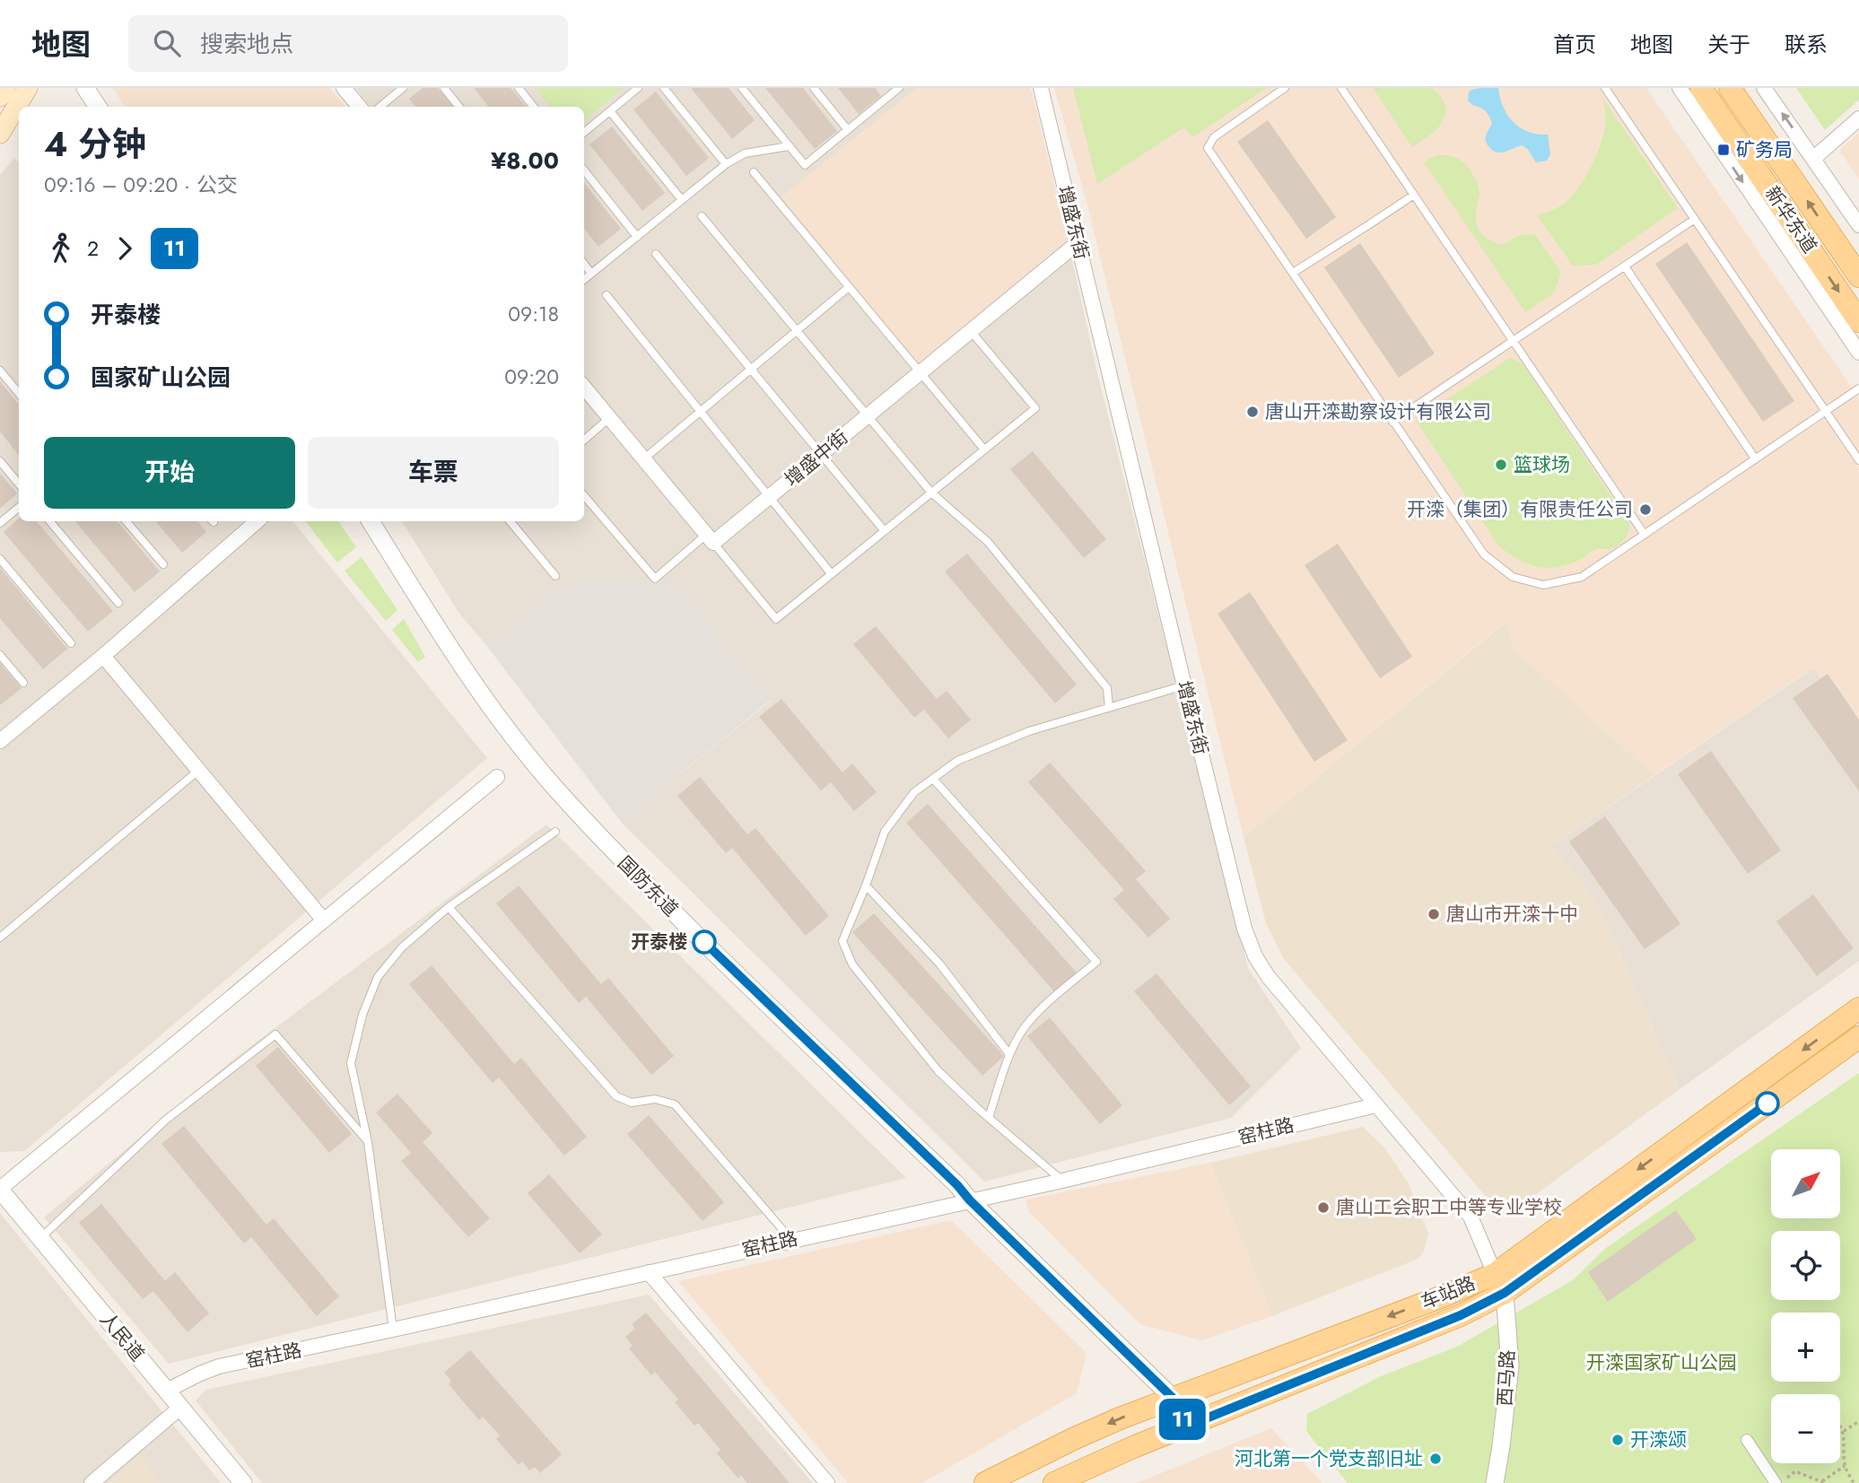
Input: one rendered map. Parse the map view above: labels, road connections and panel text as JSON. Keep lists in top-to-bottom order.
{
  "streets": {
    "main road": ["新华东道", "车站路"],
    "street": [
      "增盛东街",
      "增盛中街",
      "国防东道",
      "窑柱路",
      "人民道",
      "西马路"
    ]
  },
  "crossings": [
    ["增盛东街", "增盛中街"],
    ["增盛东街", "窑柱路"],
    ["增盛东街", "车站路"],
    ["增盛东街", "西马路"],
    ["国防东道", "窑柱路"],
    ["国防东道", "车站路"],
    ["窑柱路", "人民道"],
    ["车站路", "西马路"]
  ],
  "parks": ["开滦国家矿山公园"],
  "places": {
    "transit": ["矿务局"],
    "other": [
      "唐山开滦勘察设计有限公司",
      "篮球场",
      "开滦（集团）有限责任公司",
      "唐山市开滦十中",
      "开泰楼",
      "唐山工会职工中等专业学校",
      "开滦颂",
      "河北第一个党支部旧址"
    ]
  },
  "lines": ["bus line 11"],
  "north": "top right",
  "page": {
    "header": "地图",
    "search": "搜索地点",
    "nav": [
      "首页",
      "地图",
      "关于",
      "联系"
    ],
    "on_map": "11",
    "heading": ["4 分钟", "09:16 – 09:20 · 公交", "¥8.00"],
    "legs": ["2", "11"],
    "list": [
      {
        "name": "开泰楼",
        "value": "09:18"
      },
      {
        "name": "国家矿山公园",
        "value": "09:20"
      }
    ],
    "buttons": ["开始", "车票"],
    "map_buttons": ["+", "−"]
  }
}
